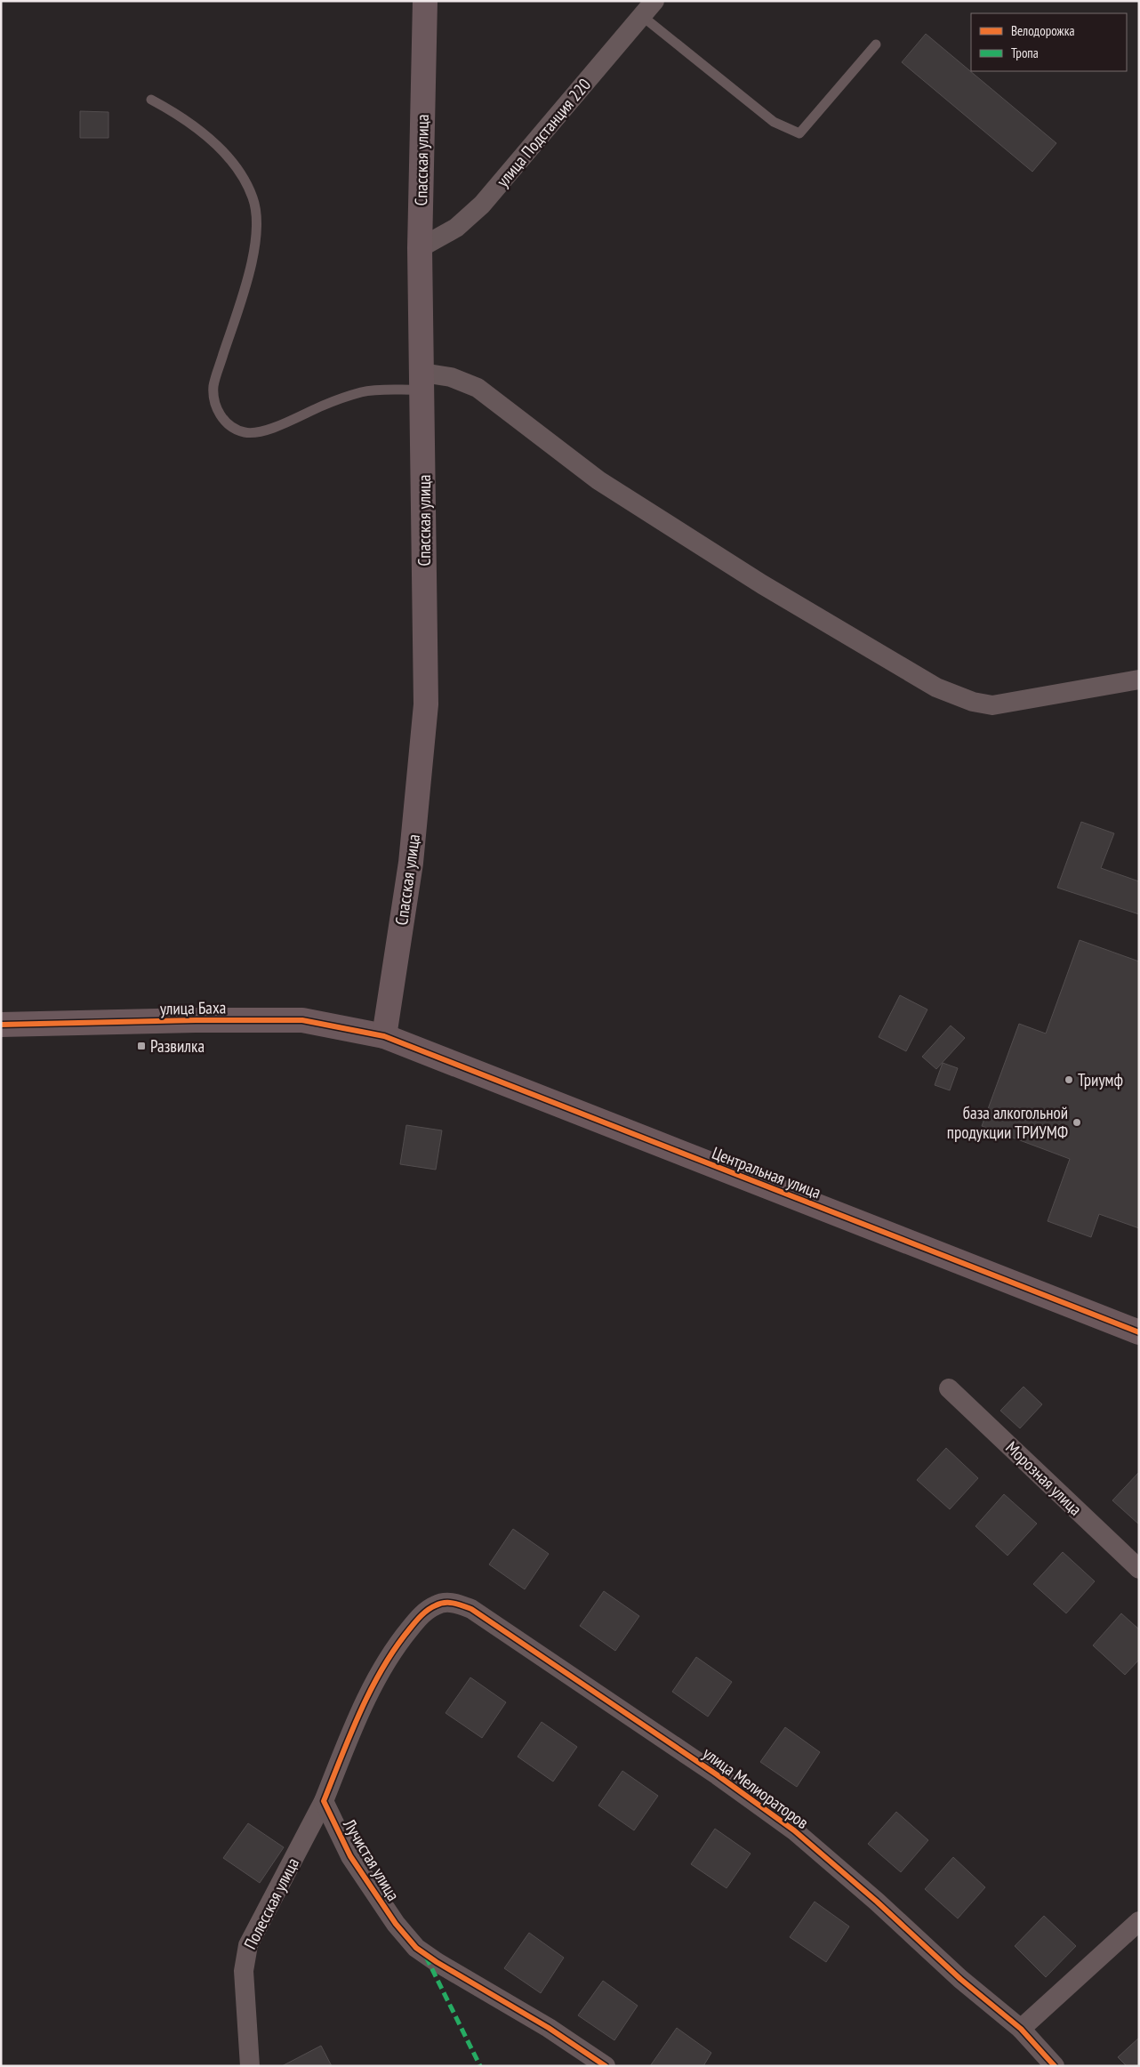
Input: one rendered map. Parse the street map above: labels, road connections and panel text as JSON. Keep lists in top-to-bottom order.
{
  "streets": {
    "street": [
      "улица Подстанция 220",
      "Спасская улица",
      "улица Баха",
      "Центральная улица",
      "Морозная улица",
      "улица Мелиораторов",
      "Лучистая улица",
      "Полесская улица"
    ]
  },
  "crossings": [
    ["улица Подстанция 220", "Спасская улица"],
    ["Спасская улица", "улица Баха"],
    ["Спасская улица", "Центральная улица"],
    ["улица Баха", "Центральная улица"],
    ["улица Мелиораторов", "Лучистая улица"],
    ["улица Мелиораторов", "Полесская улица"],
    ["Лучистая улица", "Полесская улица"]
  ],
  "places": {
    "transit": ["Развилка"],
    "other": ["Триумф", "база алкогольной продукции ТРИУМФ"]
  },
  "legend": ["Велодорожка", "Тропа"]
}
